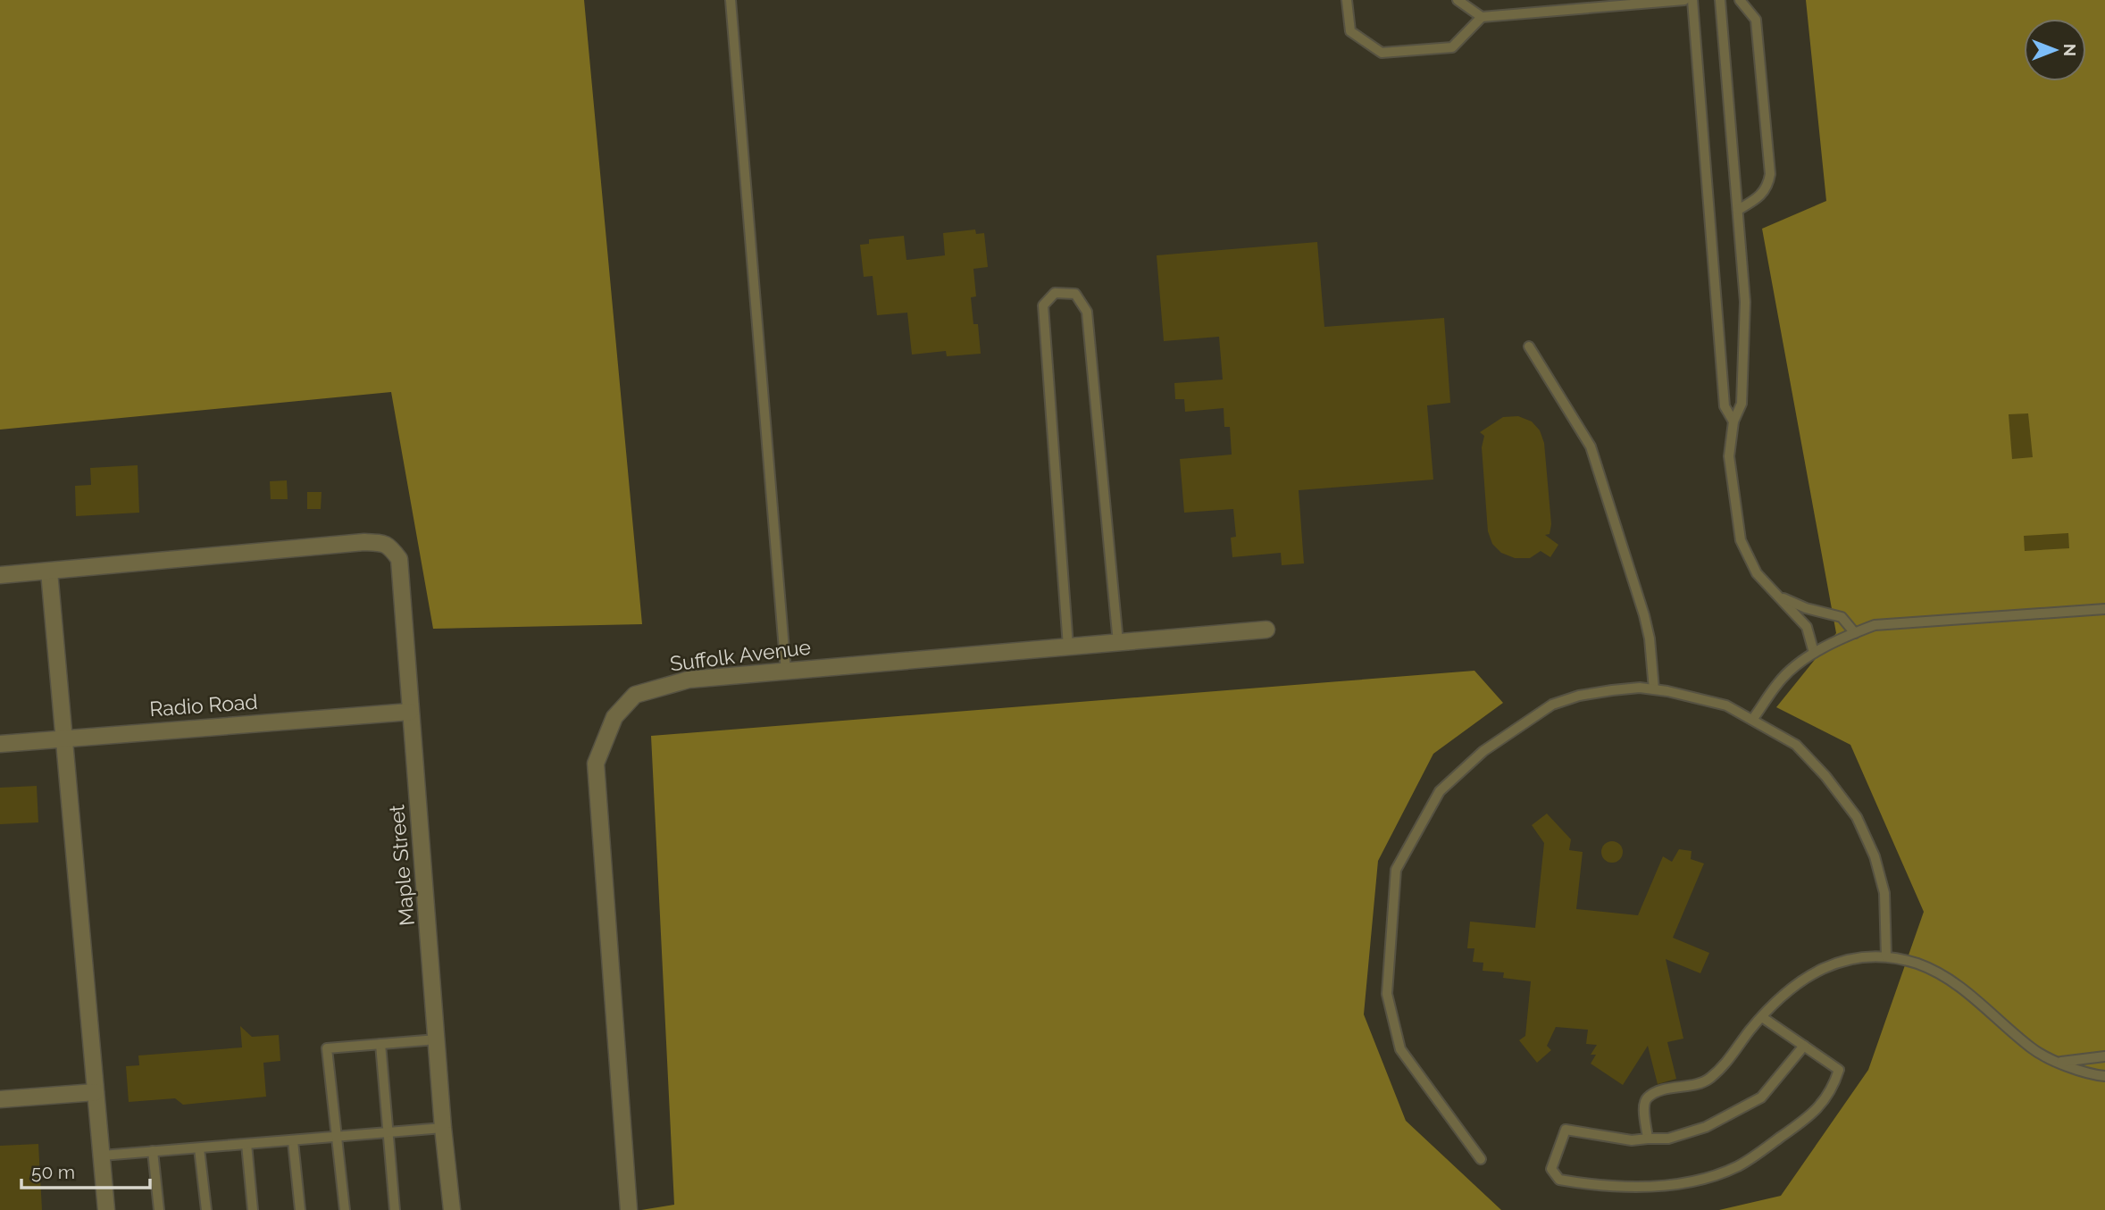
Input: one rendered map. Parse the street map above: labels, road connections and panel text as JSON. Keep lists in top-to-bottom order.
{
  "streets": {
    "street": ["Suffolk Avenue", "Radio Road", "Maple Street"]
  },
  "crossings": [
    ["Radio Road", "Maple Street"]
  ],
  "scale_bar": "50 m",
  "north": "right"
}
